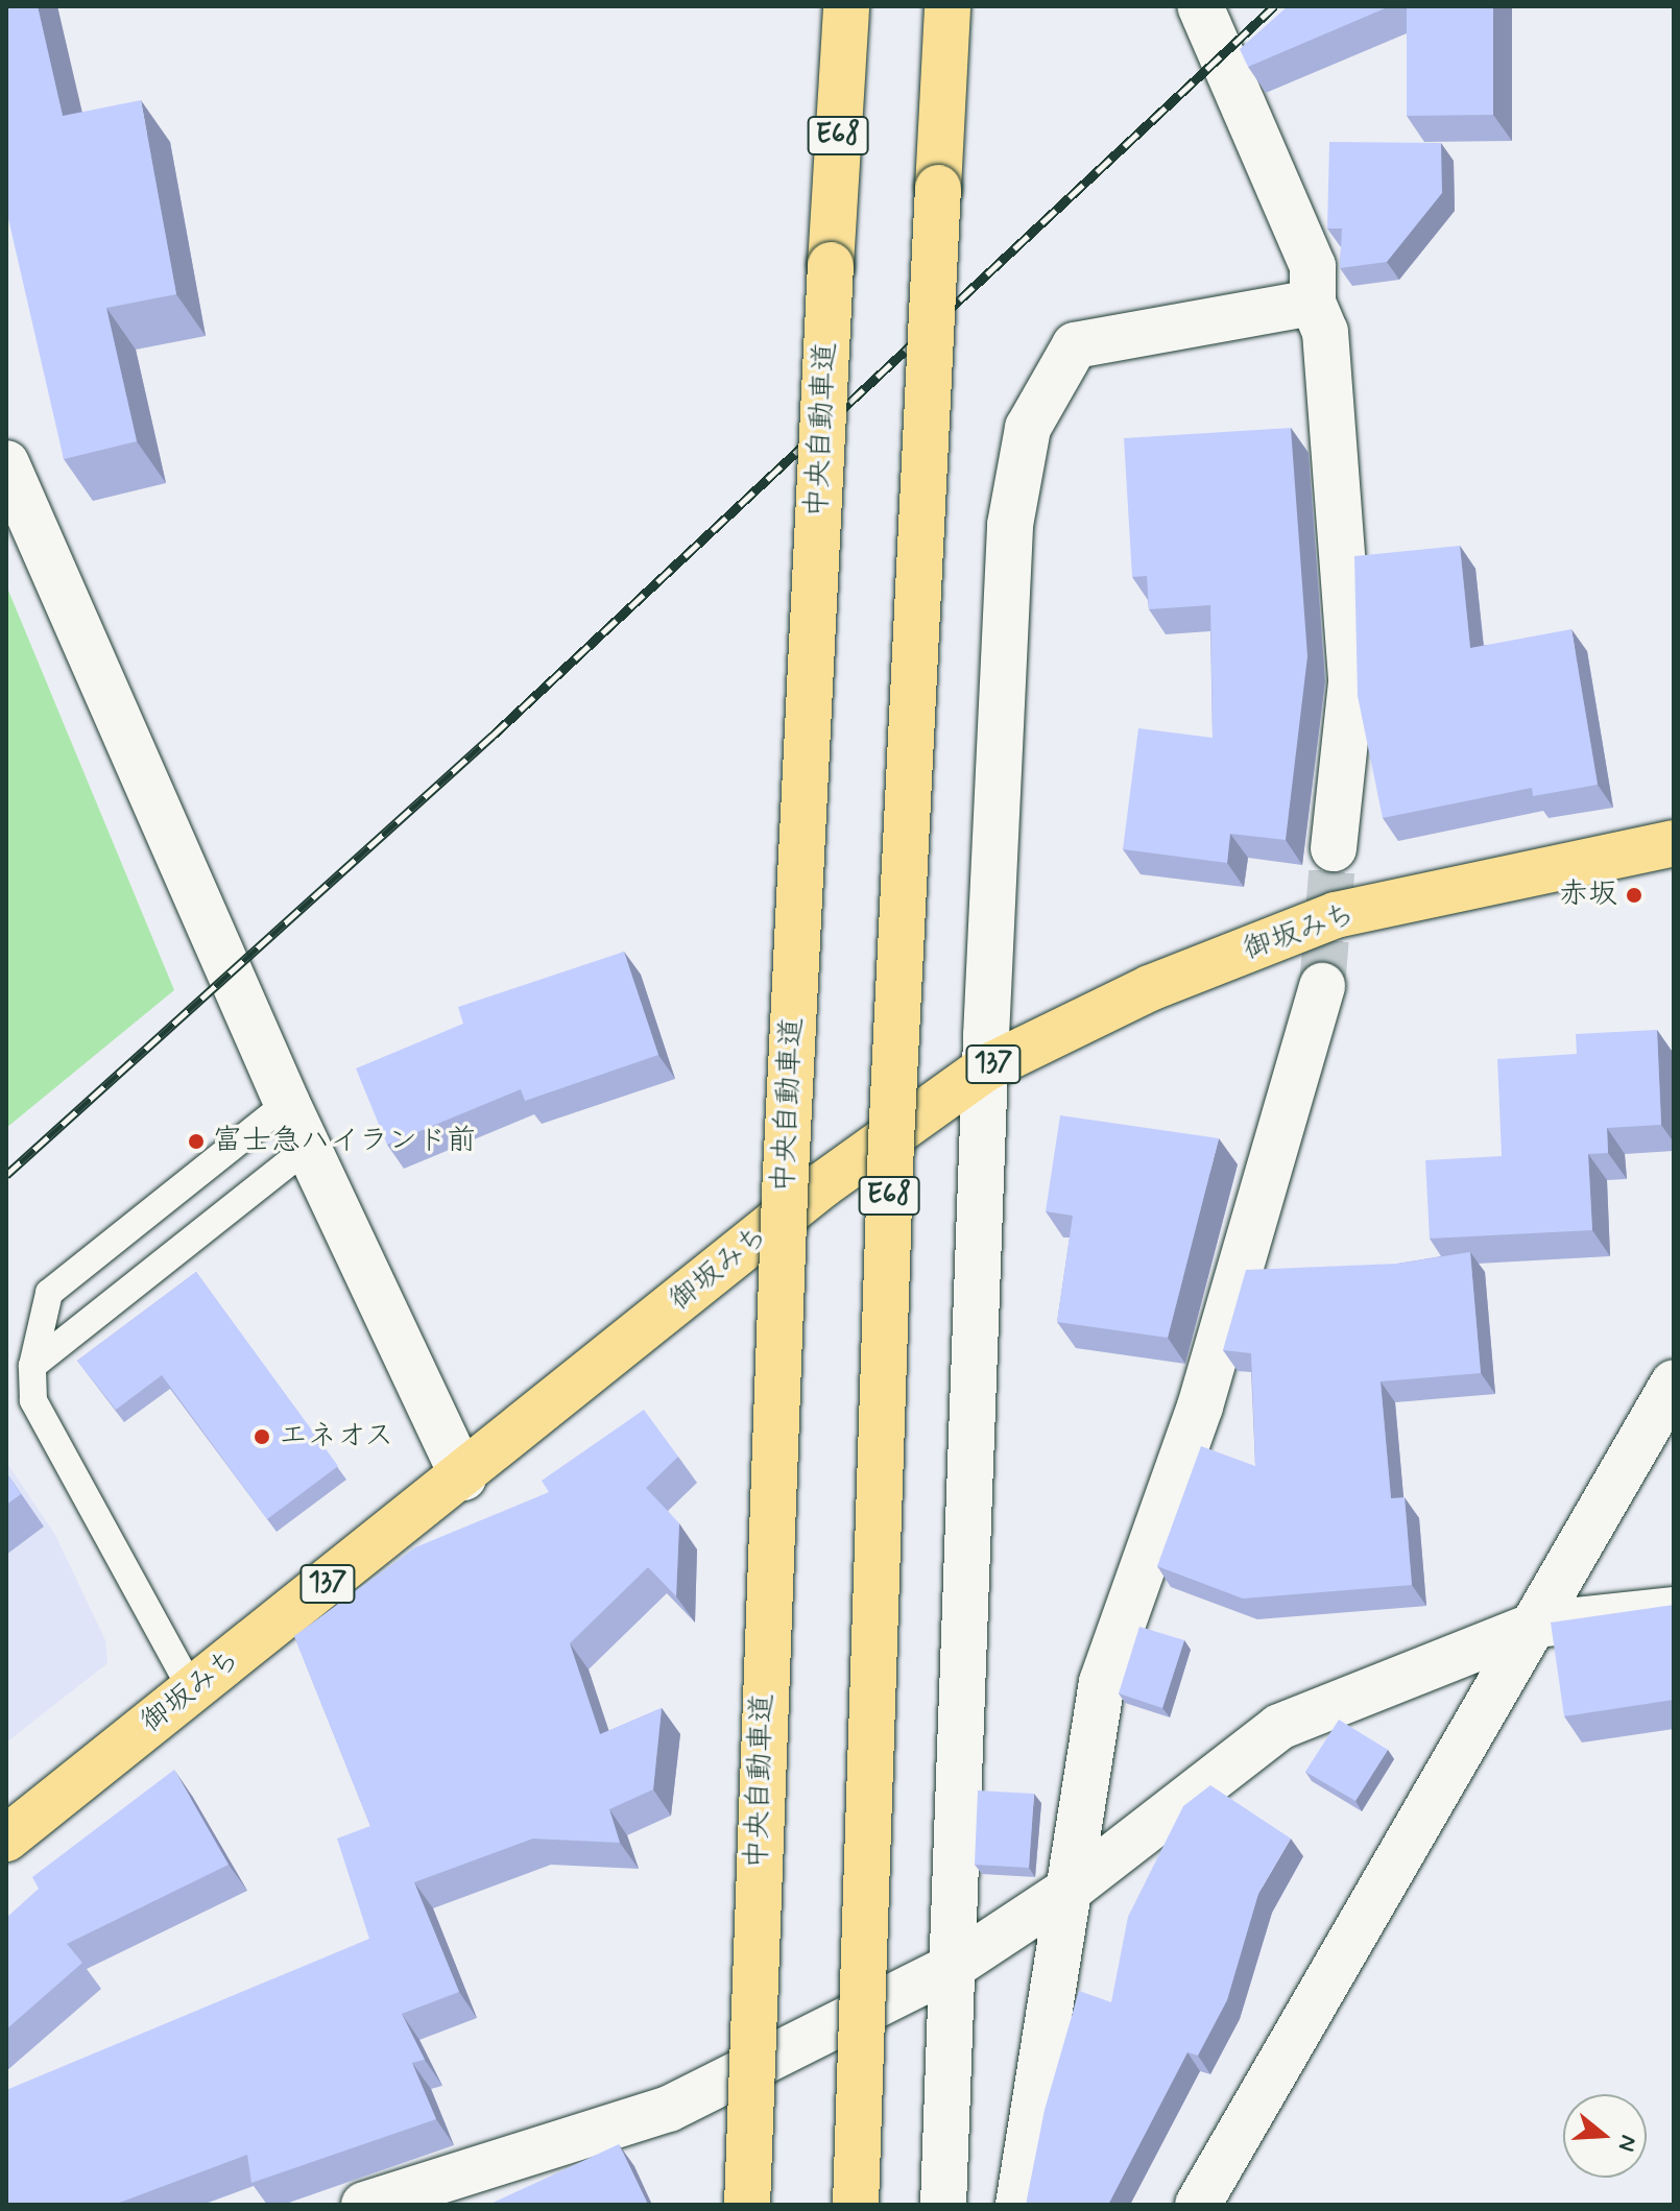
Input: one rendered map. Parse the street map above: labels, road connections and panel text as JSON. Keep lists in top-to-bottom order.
{
  "streets": {
    "highway": [
      "E68",
      "中央自動車道",
      "御坂みち",
      "137"
    ]
  },
  "places": ["赤坂", "富士急ハイランド前", "エネオス"],
  "north": "right"
}
